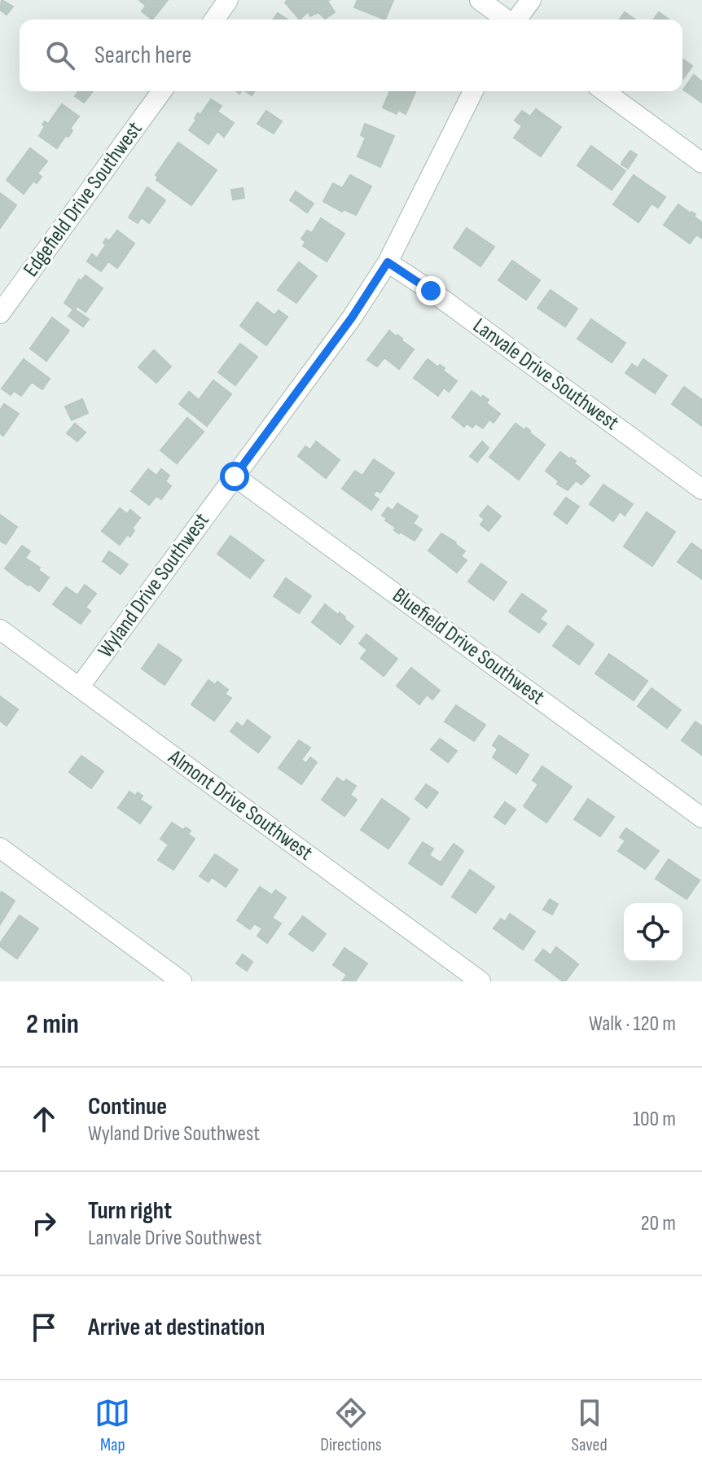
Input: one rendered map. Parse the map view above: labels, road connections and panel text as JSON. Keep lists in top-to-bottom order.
{
  "streets": {
    "street": [
      "Edgefield Drive Southwest",
      "Lanvale Drive Southwest",
      "Wyland Drive Southwest",
      "Bluefield Drive Southwest",
      "Almont Drive Southwest"
    ]
  },
  "crossings": [
    ["Lanvale Drive Southwest", "Wyland Drive Southwest"],
    ["Wyland Drive Southwest", "Bluefield Drive Southwest"],
    ["Wyland Drive Southwest", "Almont Drive Southwest"]
  ],
  "page": {
    "search": "Search here",
    "heading": ["2 min", "Walk · 120 m"],
    "list": [
      ["Continue", "Wyland Drive Southwest", "100 m"],
      ["Turn right", "Lanvale Drive Southwest", "20 m"],
      "Arrive at destination"
    ],
    "nav": ["Map", "Directions", "Saved"]
  }
}
